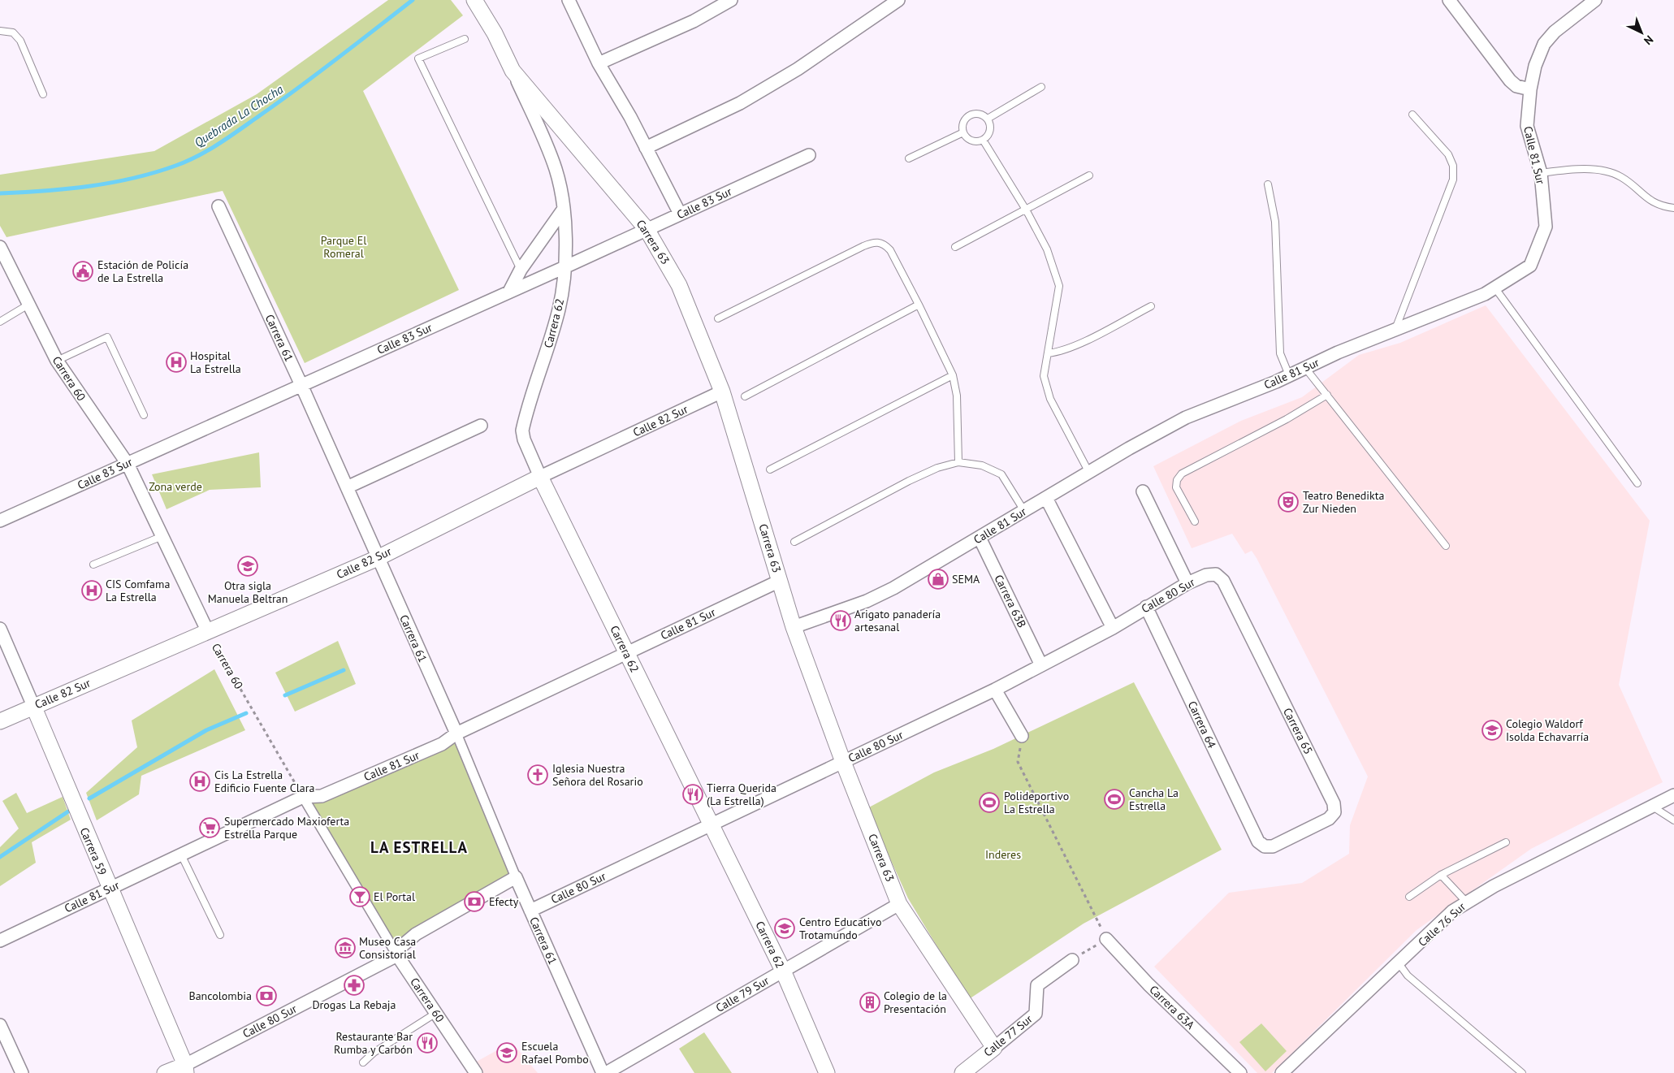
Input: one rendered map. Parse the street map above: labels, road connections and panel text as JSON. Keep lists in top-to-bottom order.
{
  "streets": {
    "street": [
      "Calle 81 Sur",
      "Calle 83 Sur",
      "Carrera 63",
      "Carrera 62",
      "Carrera 61",
      "Carrera 60",
      "Calle 82 Sur",
      "Calle 80 Sur",
      "Carrera 63B",
      "Carrera 64",
      "Carrera 65",
      "Carrera 59",
      "Calle 76 Sur",
      "Calle 79 Sur",
      "Carrera 63A",
      "Calle 77 Sur"
    ]
  },
  "crossings": [
    ["Calle 81 Sur", "Carrera 63"],
    ["Calle 81 Sur", "Carrera 62"],
    ["Calle 81 Sur", "Carrera 61"],
    ["Calle 81 Sur", "Carrera 60"],
    ["Calle 81 Sur", "Carrera 63B"],
    ["Calle 81 Sur", "Carrera 59"],
    ["Calle 83 Sur", "Carrera 63"],
    ["Calle 83 Sur", "Carrera 62"],
    ["Calle 83 Sur", "Carrera 61"],
    ["Calle 83 Sur", "Carrera 60"],
    ["Carrera 63", "Carrera 62"],
    ["Carrera 63", "Calle 82 Sur"],
    ["Carrera 63", "Calle 80 Sur"],
    ["Carrera 63", "Calle 79 Sur"],
    ["Carrera 63", "Calle 77 Sur"],
    ["Carrera 62", "Calle 82 Sur"],
    ["Carrera 62", "Calle 80 Sur"],
    ["Carrera 62", "Calle 79 Sur"],
    ["Carrera 61", "Calle 82 Sur"],
    ["Carrera 61", "Calle 80 Sur"],
    ["Carrera 61", "Calle 79 Sur"],
    ["Carrera 60", "Calle 82 Sur"],
    ["Carrera 60", "Calle 80 Sur"],
    ["Calle 82 Sur", "Carrera 59"],
    ["Calle 80 Sur", "Carrera 63B"],
    ["Calle 80 Sur", "Carrera 64"],
    ["Calle 80 Sur", "Carrera 65"],
    ["Calle 80 Sur", "Carrera 59"],
    ["Carrera 64", "Carrera 65"]
  ],
  "districts": ["LA ESTRELLA"],
  "water": ["Quebrada La Chocha"],
  "parks": ["Parque El Romeral", "Zona verde", "Inderes"],
  "places": {
    "public building": ["Estación de Policía de La Estrella"],
    "hospital": ["Hospital La Estrella", "CIS Comfama La Estrella", "Cis La Estrella Edificio Fuente Clara"],
    "theatre": ["Teatro Benedikta Zur Nieden"],
    "school or university": [
      "Otra sigla Manuela Beltran",
      "Colegio Waldorf Isolda Echavarría",
      "Centro Educativo Trotamundo",
      "Escuela Rafael Pombo"
    ],
    "shop": ["SEMA"],
    "restaurant": ["Arigato panadería artesanal", "Tierra Querida (La Estrella)", "Restaurante Bar Rumba y Carbón"],
    "church": ["Iglesia Nuestra Señora del Rosario"],
    "sports": ["Cancha La Estrella", "Polideportivo La Estrella"],
    "supermarket": ["Supermercado Maxioferta Estrella Parque"],
    "bar": ["El Portal"],
    "bank": ["Efecty", "Bancolombia"],
    "museum": ["Museo Casa Consistorial"],
    "pharmacy": ["Drogas La Rebaja"],
    "building": ["Colegio de la Presentación"]
  },
  "north": "bottom right"
}
